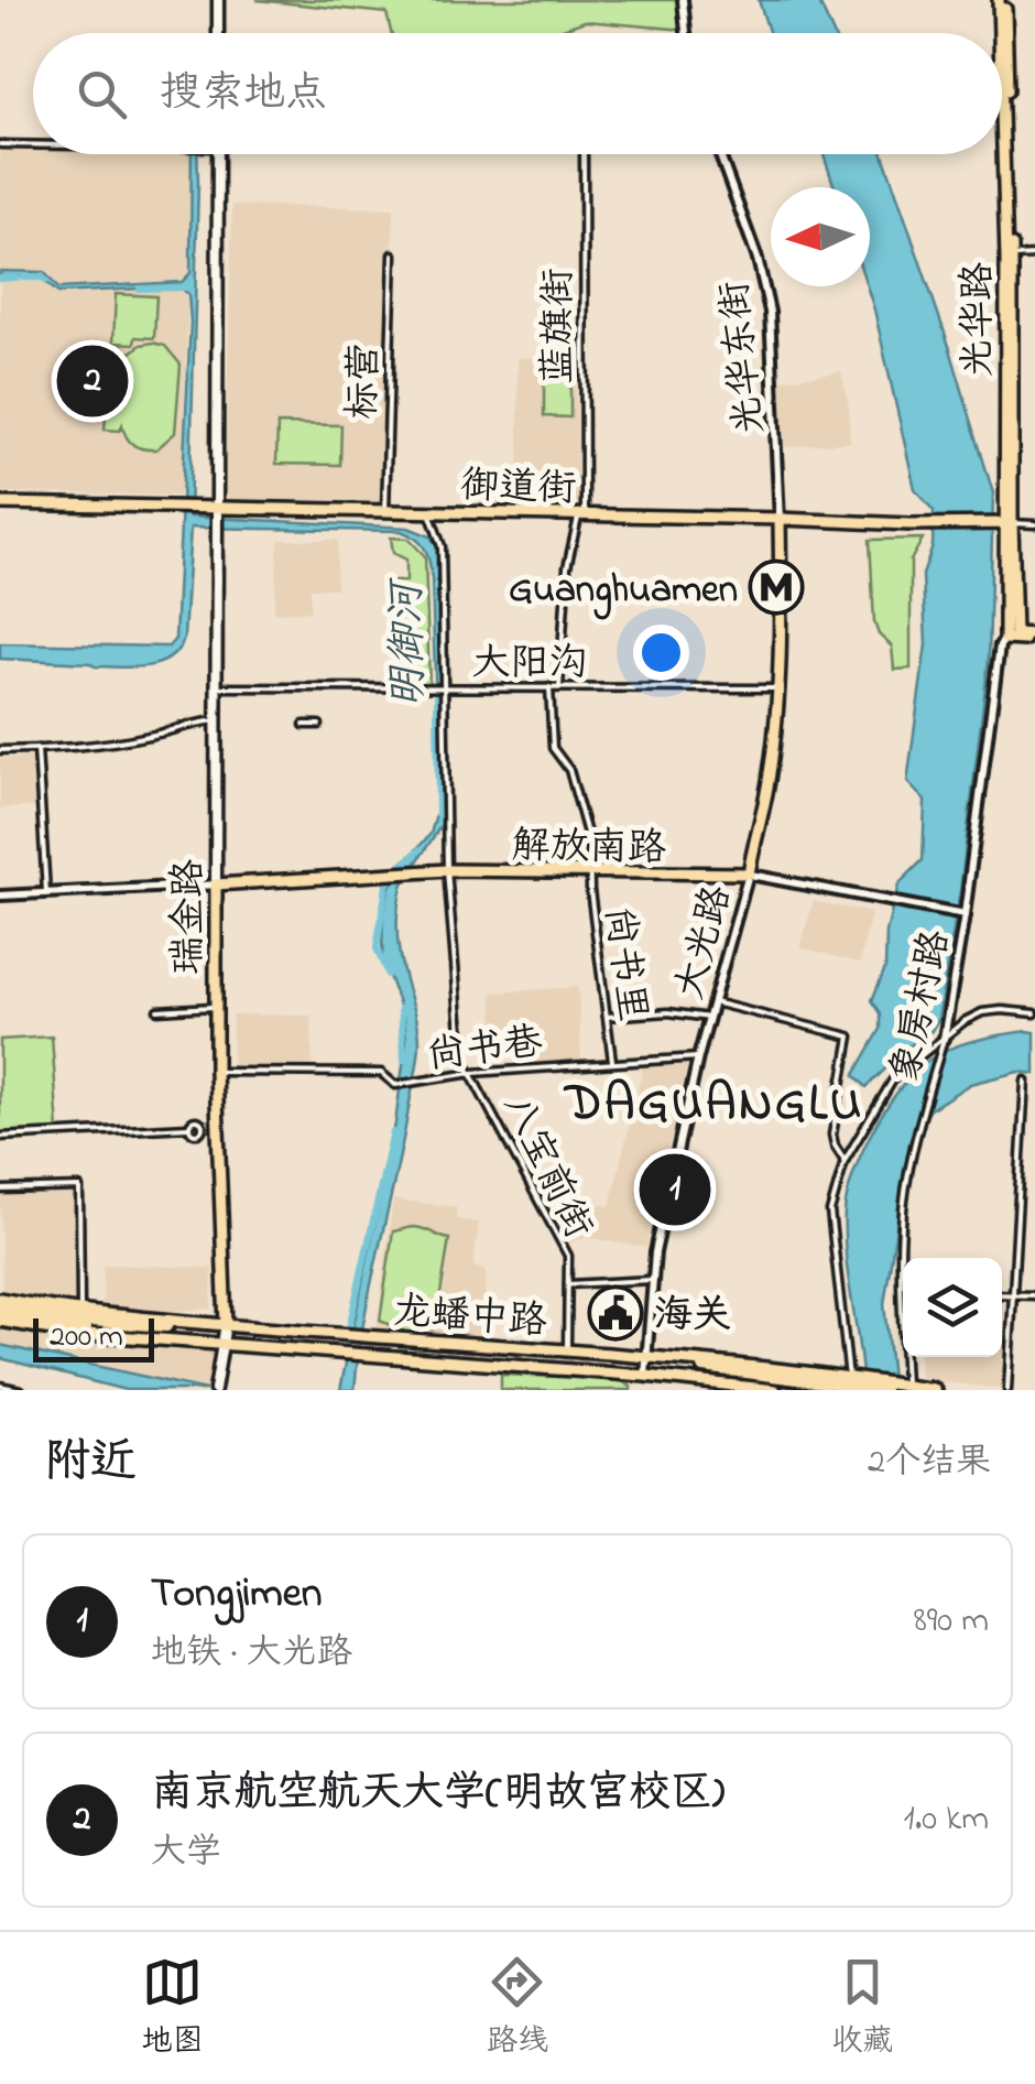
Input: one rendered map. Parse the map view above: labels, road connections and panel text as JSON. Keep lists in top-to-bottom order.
{
  "streets": {
    "main road": [
      "光华路",
      "御道街",
      "瑞金路",
      "龙蟠中路"
    ],
    "street": [
      "蓝旗街",
      "光华东街",
      "标营",
      "大阳沟",
      "解放南路",
      "大光路",
      "尚书里",
      "象房村路",
      "尚书巷",
      "八宝前街"
    ]
  },
  "crossings": [
    ["光华路", "御道街"],
    ["光华路", "象房村路"],
    ["蓝旗街", "御道街"],
    ["蓝旗街", "大阳沟"],
    ["光华东街", "御道街"],
    ["标营", "御道街"],
    ["御道街", "瑞金路"],
    ["御道街", "八宝前街"],
    ["大阳沟", "瑞金路"],
    ["大阳沟", "大光路"],
    ["大阳沟", "尚书里"],
    ["大阳沟", "八宝前街"],
    ["解放南路", "大光路"],
    ["解放南路", "尚书里"],
    ["解放南路", "象房村路"],
    ["解放南路", "八宝前街"],
    ["瑞金路", "尚书巷"],
    ["瑞金路", "龙蟠中路"],
    ["大光路", "尚书巷"],
    ["大光路", "龙蟠中路"],
    ["尚书里", "尚书巷"],
    ["尚书巷", "八宝前街"],
    ["八宝前街", "龙蟠中路"]
  ],
  "districts": ["DAGUANGLU"],
  "water": ["明御河"],
  "places": {
    "metro station": ["Guanghuamen"],
    "public building": ["海关"]
  },
  "scale_bar": "200 m",
  "north": "left",
  "page": {
    "search": "搜索地点",
    "pins": ["2", "1"],
    "scale": "200 m",
    "heading": ["附近", "2个结果"],
    "list": [
      {
        "mark": "1",
        "name": "Tongjimen",
        "note": "地铁 · 大光路",
        "value": "890 m"
      },
      {
        "mark": "2",
        "name": "南京航空航天大学(明故宫校区)",
        "note": "大学",
        "value": "1.0 km"
      }
    ],
    "nav": ["地图", "路线", "收藏"]
  }
}
